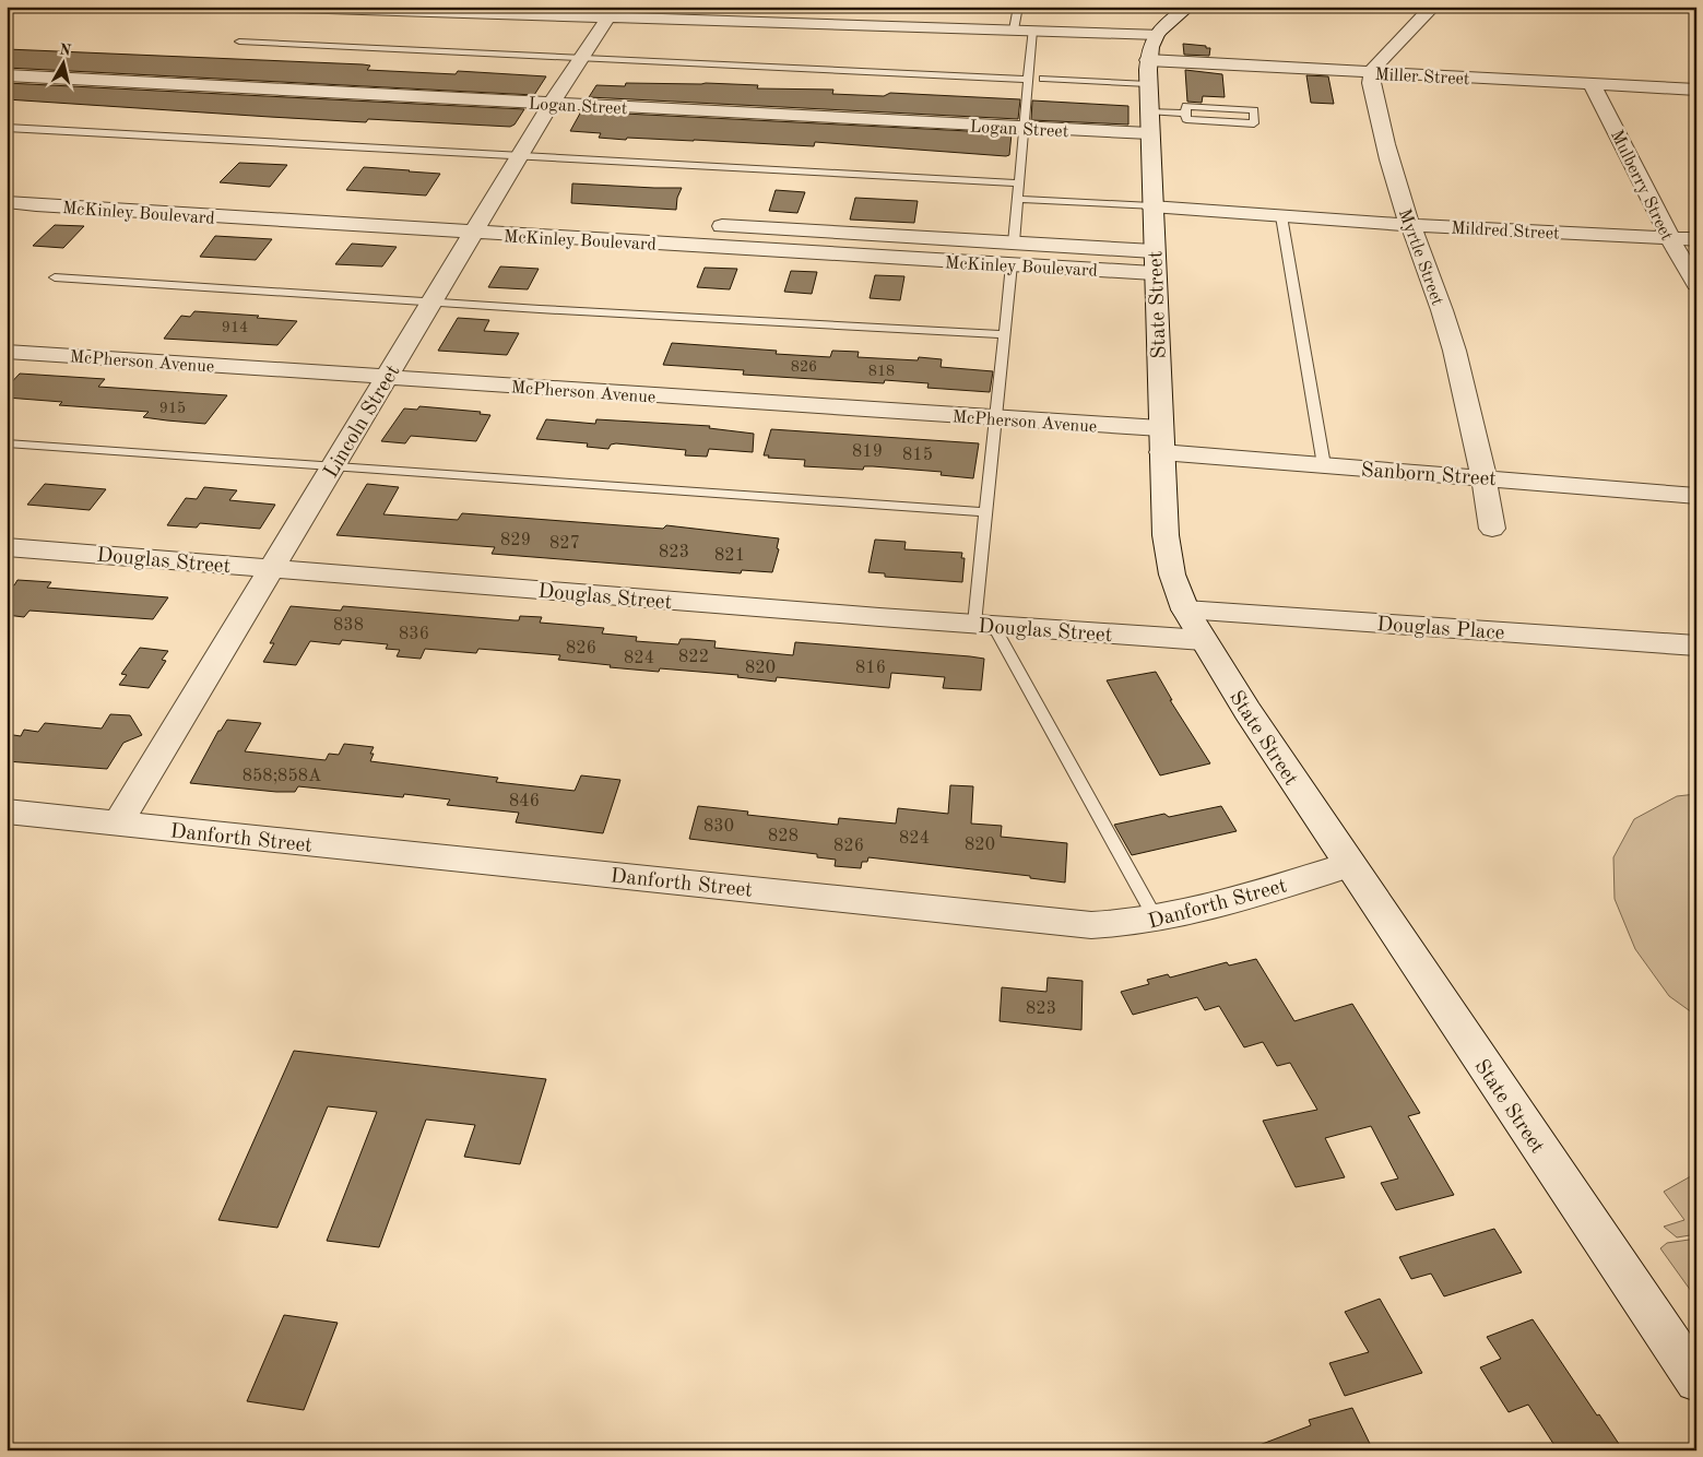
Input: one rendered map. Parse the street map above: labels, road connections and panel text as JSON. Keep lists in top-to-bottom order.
{
  "streets": {
    "street": [
      "Miller Street",
      "Logan Street",
      "Mulberry Street",
      "McKinley Boulevard",
      "Mildred Street",
      "Myrtle Street",
      "State Street",
      "McPherson Avenue",
      "Lincoln Street",
      "Sanborn Street",
      "Douglas Street",
      "Douglas Place",
      "Danforth Street"
    ]
  },
  "crossings": [
    ["Miller Street", "Logan Street"],
    ["Miller Street", "Mulberry Street"],
    ["Miller Street", "Myrtle Street"],
    ["Miller Street", "State Street"],
    ["Logan Street", "State Street"],
    ["Logan Street", "Lincoln Street"],
    ["Mulberry Street", "Mildred Street"],
    ["McKinley Boulevard", "State Street"],
    ["McKinley Boulevard", "Lincoln Street"],
    ["Mildred Street", "Myrtle Street"],
    ["Mildred Street", "State Street"],
    ["Myrtle Street", "Sanborn Street"],
    ["State Street", "McPherson Avenue"],
    ["State Street", "Sanborn Street"],
    ["State Street", "Douglas Street"],
    ["State Street", "Douglas Place"],
    ["State Street", "Danforth Street"],
    ["McPherson Avenue", "Lincoln Street"],
    ["McPherson Avenue", "Sanborn Street"],
    ["Lincoln Street", "Douglas Street"],
    ["Lincoln Street", "Danforth Street"]
  ],
  "house_numbers": [
    "914",
    "826",
    "818",
    "915",
    "819",
    "815",
    "829",
    "827",
    "823",
    "821",
    "838",
    "836",
    "826",
    "822",
    "824",
    "820",
    "816",
    "858;858A",
    "846",
    "830",
    "828",
    "824",
    "820",
    "826",
    "823"
  ],
  "north": "top"
}
